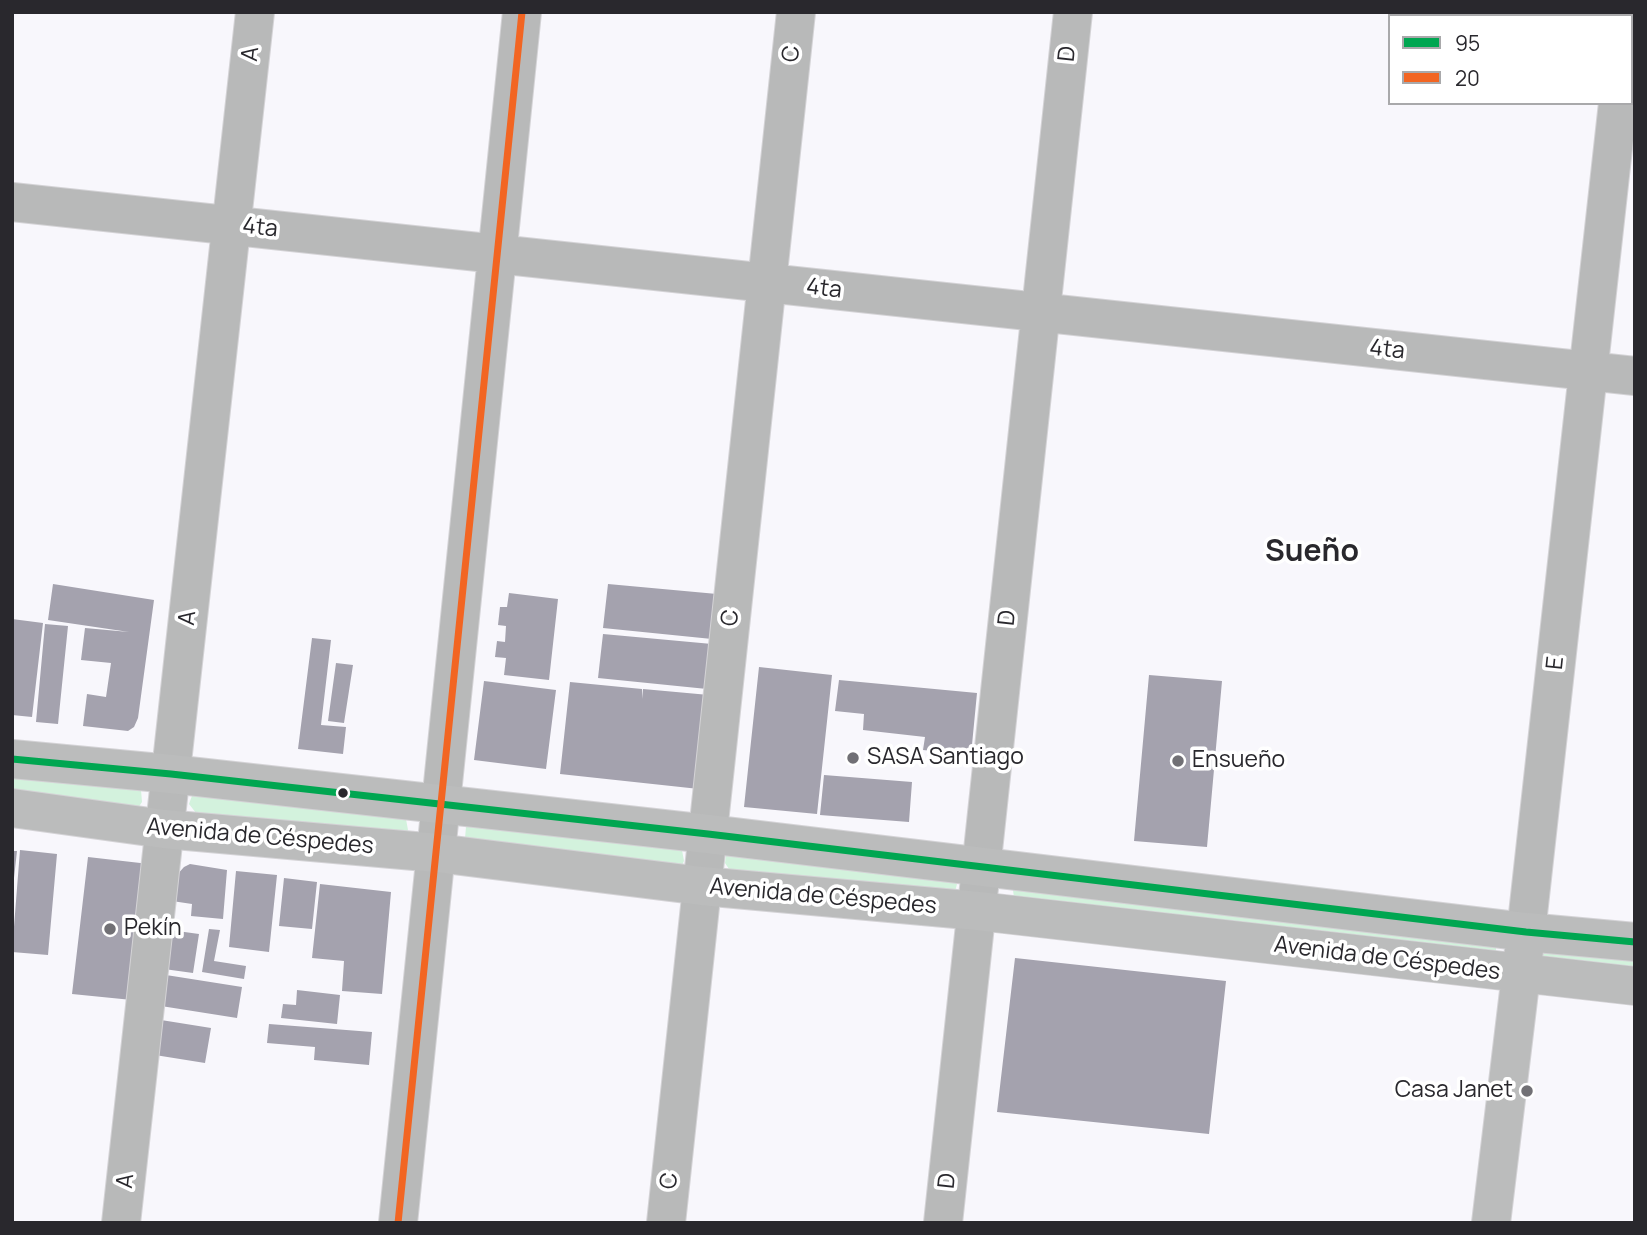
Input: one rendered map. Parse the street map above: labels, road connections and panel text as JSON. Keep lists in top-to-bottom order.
{
  "streets": {
    "main road": ["E", "Avenida de Céspedes"],
    "street": [
      "A",
      "C",
      "D",
      "4ta"
    ]
  },
  "crossings": [
    ["A", "4ta"],
    ["A", "Avenida de Céspedes"],
    ["C", "4ta"],
    ["C", "Avenida de Céspedes"],
    ["D", "4ta"],
    ["D", "Avenida de Céspedes"],
    ["4ta", "E"],
    ["E", "Avenida de Céspedes"]
  ],
  "districts": ["Sueño"],
  "places": [
    "SASA Santiago",
    "Ensueño",
    "Pekín",
    "Casa Janet"
  ],
  "lines": ["transit line 20", "transit line 95"],
  "legend": ["95", "20"]
}
